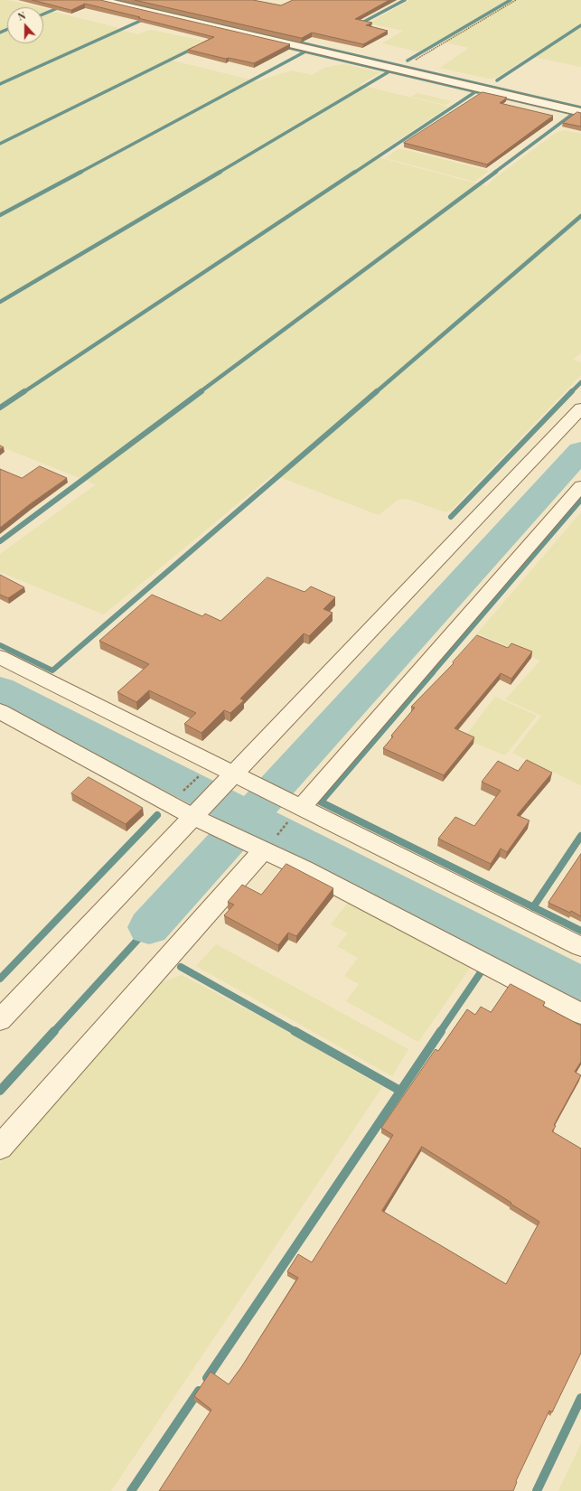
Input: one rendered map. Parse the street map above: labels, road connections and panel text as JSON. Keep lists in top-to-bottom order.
{
  "north": "top"
}
